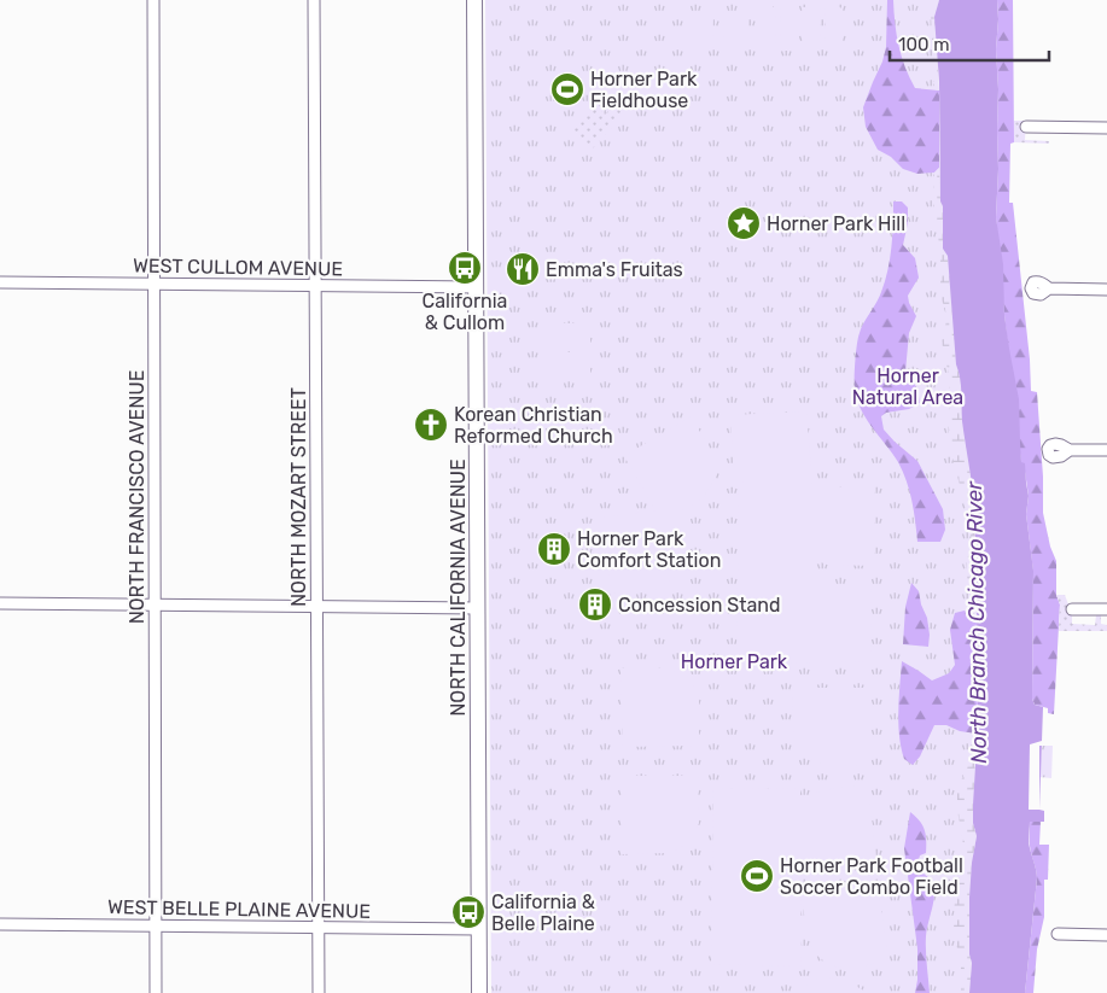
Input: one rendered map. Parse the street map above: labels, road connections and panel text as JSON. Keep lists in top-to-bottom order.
{
  "streets": {
    "street": [
      "WEST CULLOM AVENUE",
      "NORTH FRANCISCO AVENUE",
      "NORTH MOZART STREET",
      "NORTH CALIFORNIA AVENUE",
      "WEST BELLE PLAINE AVENUE"
    ]
  },
  "crossings": [
    ["WEST CULLOM AVENUE", "NORTH FRANCISCO AVENUE"],
    ["WEST CULLOM AVENUE", "NORTH MOZART STREET"],
    ["WEST CULLOM AVENUE", "NORTH CALIFORNIA AVENUE"],
    ["NORTH FRANCISCO AVENUE", "WEST BELLE PLAINE AVENUE"],
    ["NORTH MOZART STREET", "WEST BELLE PLAINE AVENUE"],
    ["NORTH CALIFORNIA AVENUE", "WEST BELLE PLAINE AVENUE"]
  ],
  "water": ["North Branch Chicago River"],
  "parks": ["Horner Natural Area", "Horner Park"],
  "places": {
    "sports": ["Horner Park Fieldhouse", "Horner Park Football Soccer Combo Field"],
    "place": ["Horner Park Hill"],
    "bus stop": ["California & Cullom", "California & Belle Plaine"],
    "restaurant": ["Emma's Fruitas"],
    "church": ["Korean Christian Reformed Church"],
    "building": ["Horner Park Comfort Station", "Concession Stand"]
  },
  "scale_bar": "100 m"
}
